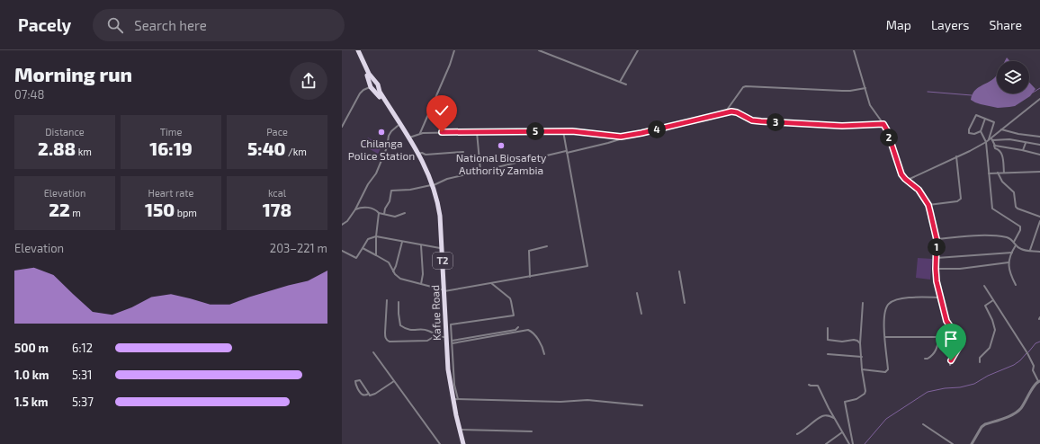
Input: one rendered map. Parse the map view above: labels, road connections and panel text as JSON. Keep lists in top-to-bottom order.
{
  "streets": {
    "highway": ["T2", "Kafue Road"]
  },
  "places": ["Chilanga Police Station", "National Biosafety Authority Zambia"],
  "page": {
    "header": "Pacely",
    "search": "Search here",
    "nav": ["Map", "Layers", "Share"],
    "heading": ["Morning run", "07:48"],
    "stats": [
      ["Distance", "2.88 km"],
      ["Time", "16:19"],
      ["Pace", "5:40 /km"],
      ["Elevation", "22 m"],
      ["Heart rate", "150 bpm"],
      ["kcal", "178"]
    ],
    "pins": [
      "3",
      "4",
      "5",
      "2",
      "1"
    ],
    "chart": ["Elevation", "203–221 m"],
    "list": [
      {
        "name": "500 m",
        "note": "6:12"
      },
      {
        "name": "1.0 km",
        "note": "5:31"
      },
      {
        "name": "1.5 km",
        "note": "5:37"
      }
    ]
  }
}
